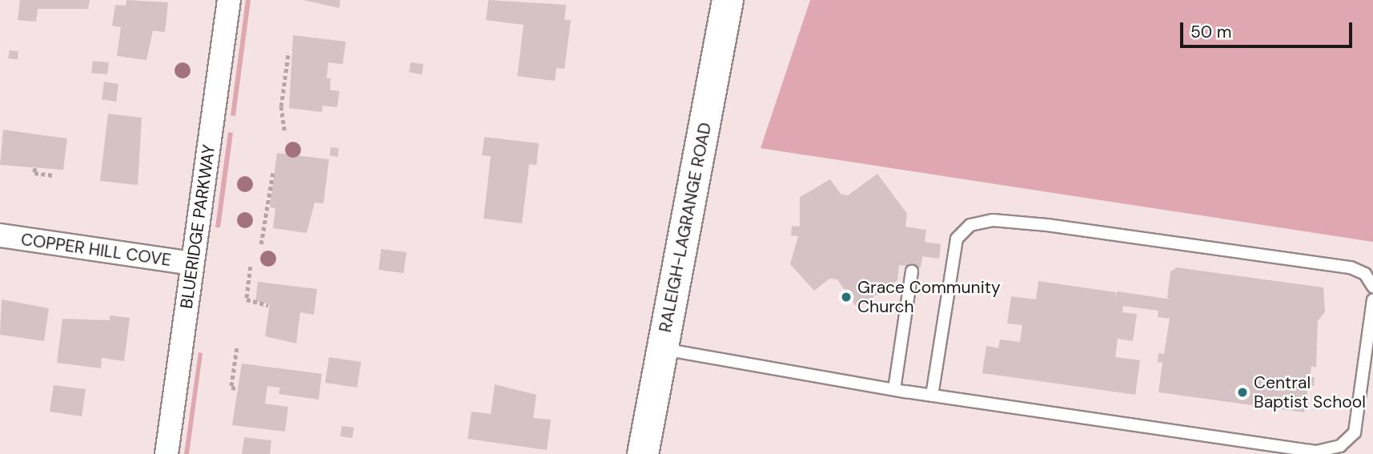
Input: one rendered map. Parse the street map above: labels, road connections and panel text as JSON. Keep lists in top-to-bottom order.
{
  "streets": {
    "main road": ["RALEIGH-LAGRANGE ROAD"],
    "street": ["BLUERIDGE PARKWAY", "COPPER HILL COVE"]
  },
  "crossings": [
    ["BLUERIDGE PARKWAY", "COPPER HILL COVE"]
  ],
  "places": ["Grace Community Church", "Central Baptist School"],
  "scale_bar": "50 m"
}
